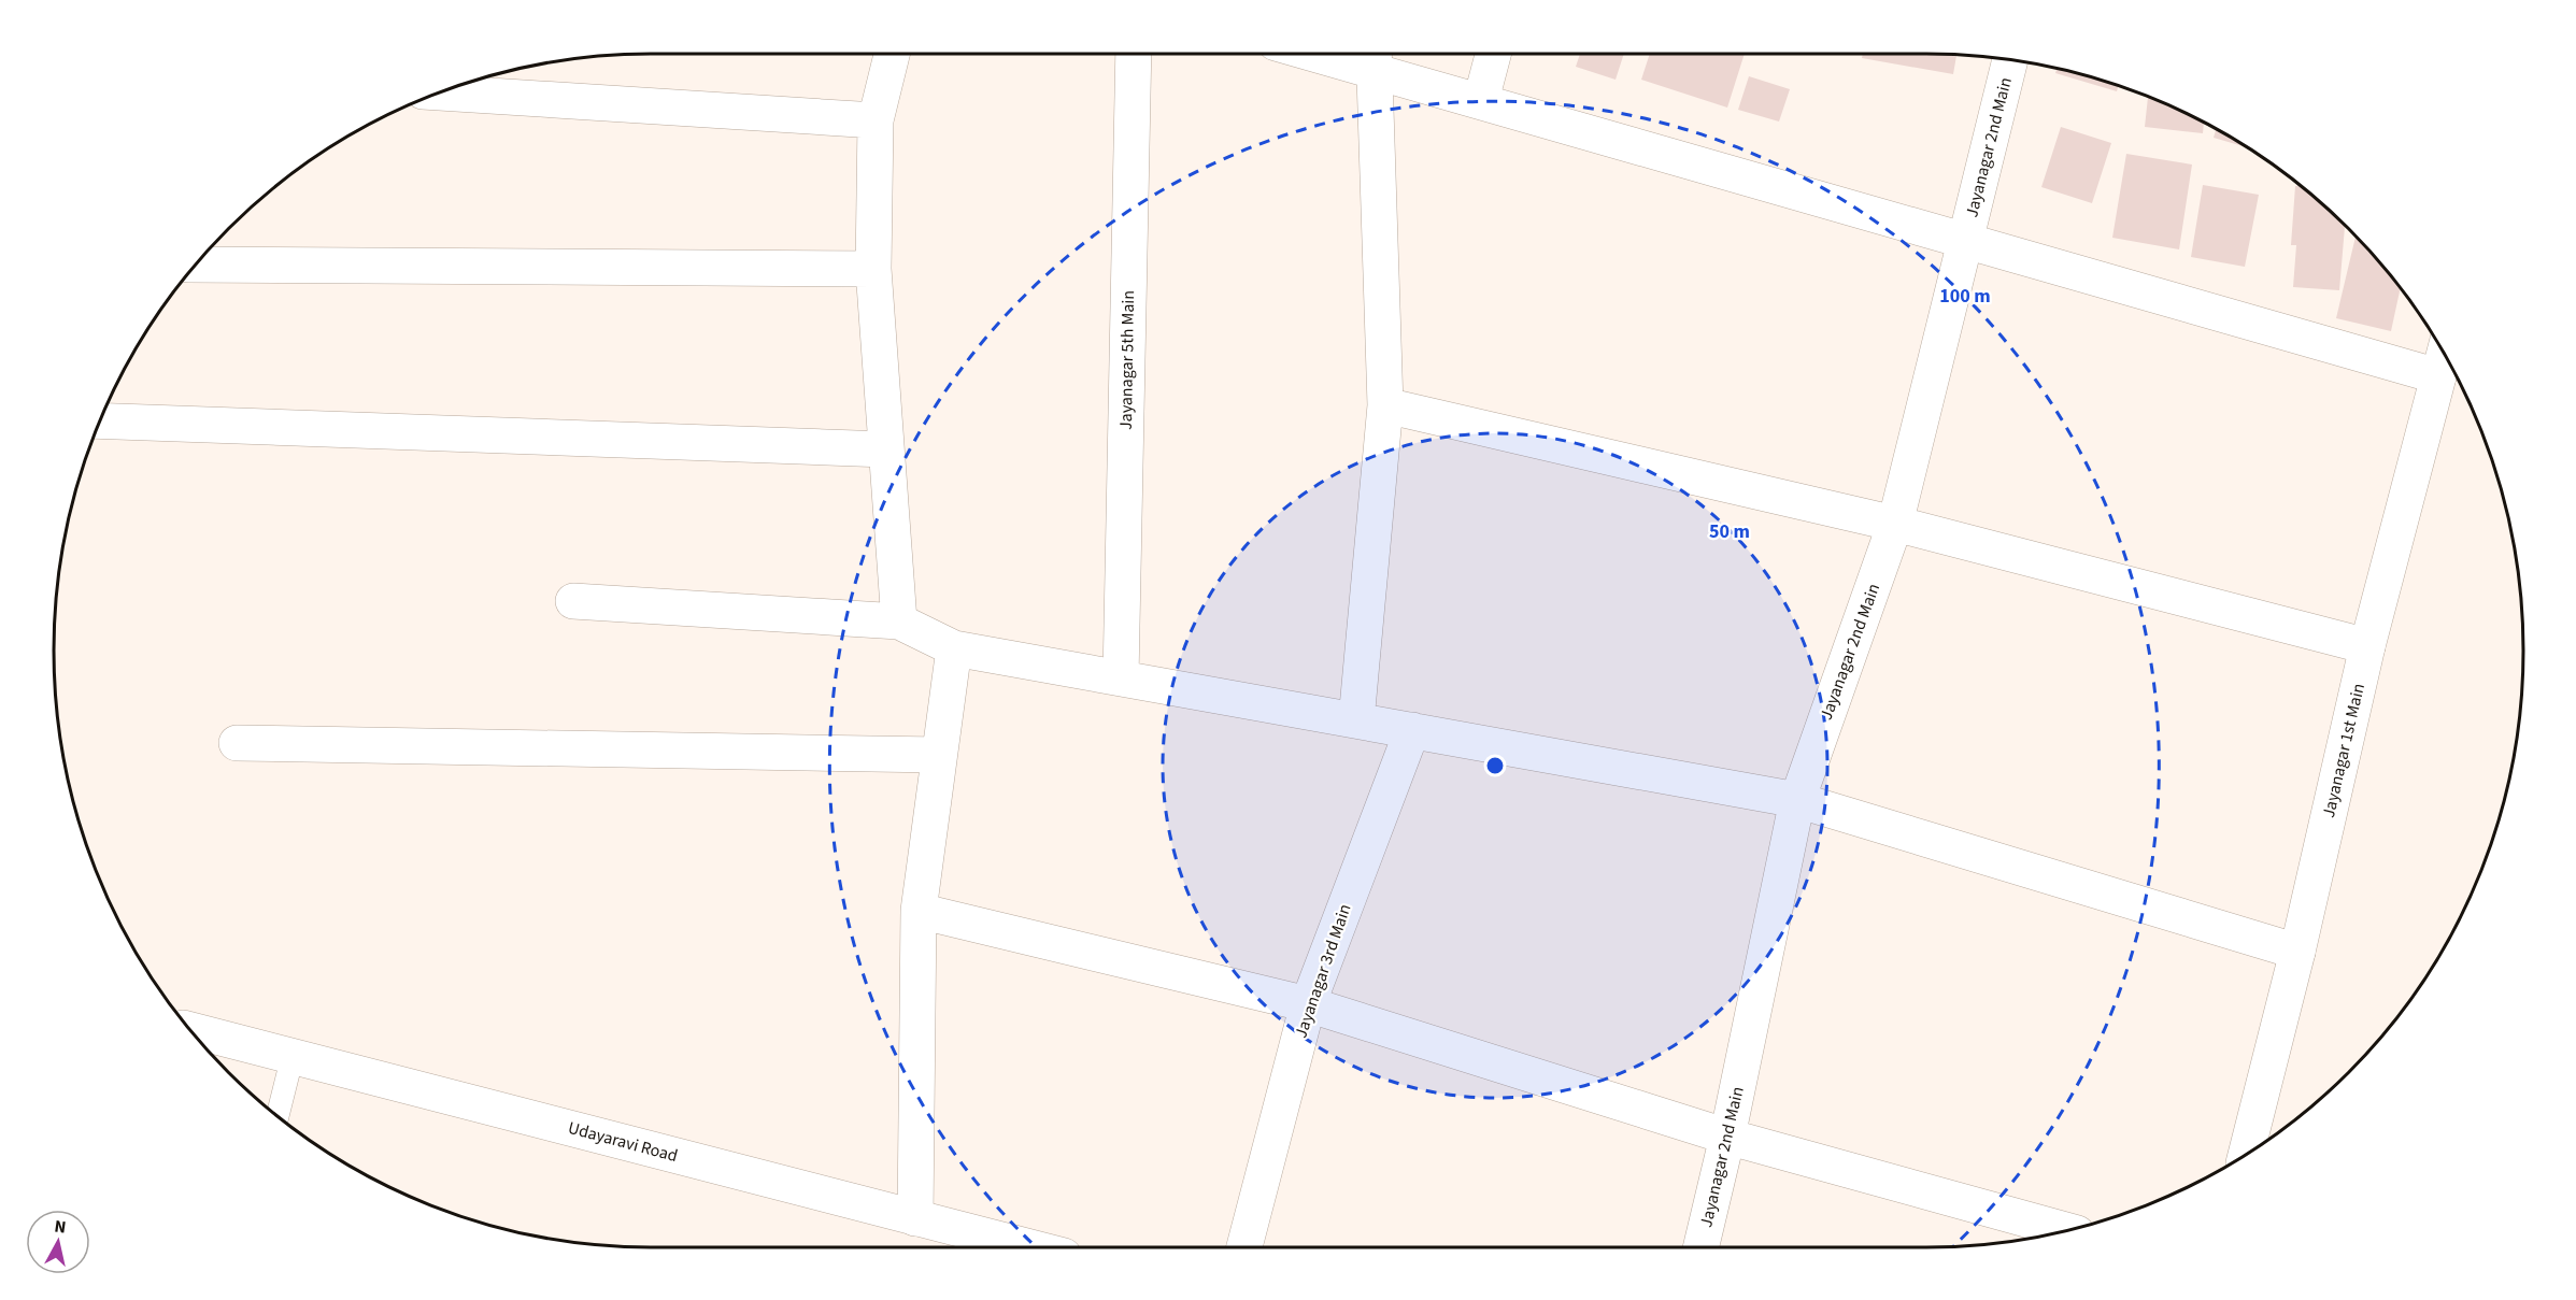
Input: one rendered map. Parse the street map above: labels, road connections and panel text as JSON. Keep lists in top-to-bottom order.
{
  "streets": {
    "street": [
      "Jayanagar 2nd Main",
      "Jayanagar 5th Main",
      "Jayanagar 1st Main",
      "Jayanagar 3rd Main",
      "Udayaravi Road"
    ]
  },
  "north": "top",
  "rings": ["100 m", "50 m"]
}
